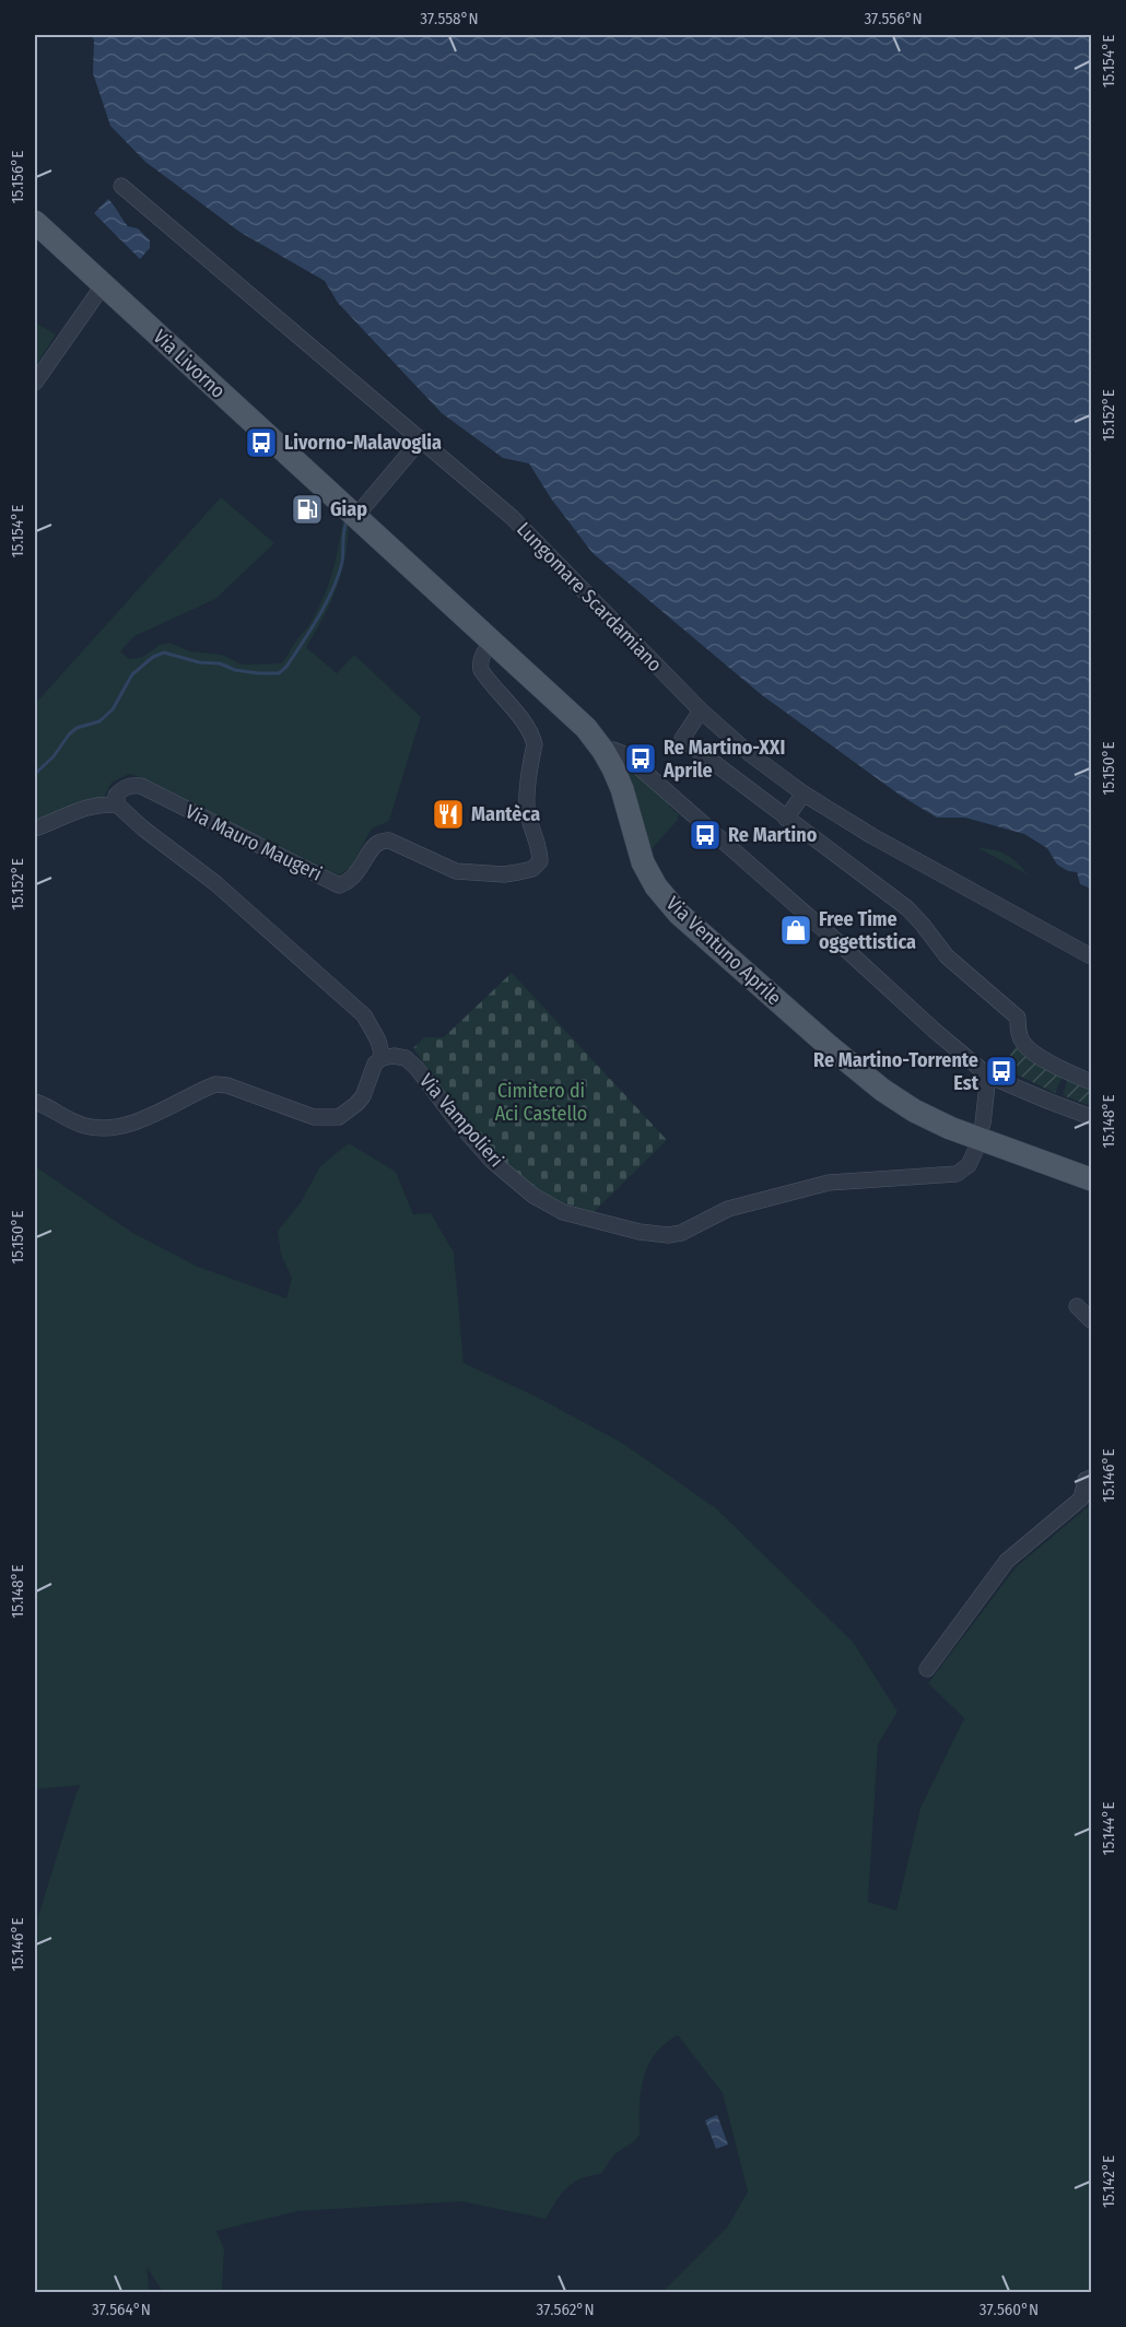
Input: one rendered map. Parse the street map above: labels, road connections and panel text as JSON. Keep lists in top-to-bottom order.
{
  "streets": {
    "main road": ["Via Livorno", "Via Ventuno Aprile"],
    "street": ["Lungomare Scardamiano", "Via Mauro Maugeri", "Via Vampolieri"]
  },
  "crossings": [
    ["Via Livorno", "Via Ventuno Aprile"],
    ["Via Mauro Maugeri", "Via Ventuno Aprile"],
    ["Via Mauro Maugeri", "Via Vampolieri"],
    ["Via Ventuno Aprile", "Via Vampolieri"]
  ],
  "parks": ["Cimitero di Aci Castello"],
  "places": {
    "bus stop": [
      "Livorno-Malavoglia",
      "Re Martino-XXI Aprile",
      "Re Martino",
      "Re Martino-Torrente Est"
    ],
    "fuel station": ["Giap"],
    "restaurant": ["Mantèca"],
    "shop": ["Free Time oggettistica"]
  },
  "coordinates": [
    "37.558°N",
    "37.556°N",
    "15.154°E",
    "15.156°E",
    "15.152°E",
    "15.150°E",
    "15.148°E",
    "15.146°E",
    "15.144°E",
    "15.142°E",
    "37.564°N",
    "37.562°N",
    "37.560°N"
  ]
}
